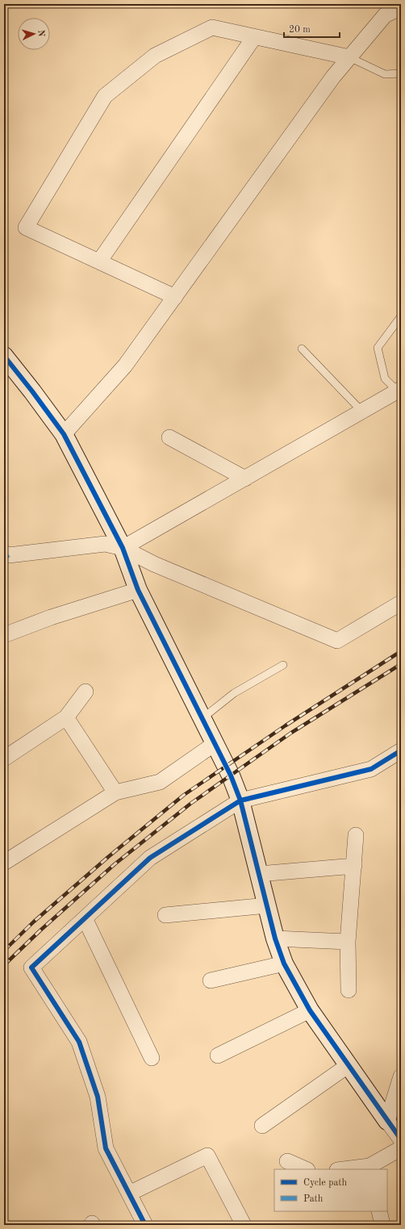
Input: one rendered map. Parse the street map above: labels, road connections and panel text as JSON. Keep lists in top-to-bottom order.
{
  "legend": ["Cycle path", "Path"],
  "scale_bar": "20 m",
  "north": "right"
}
